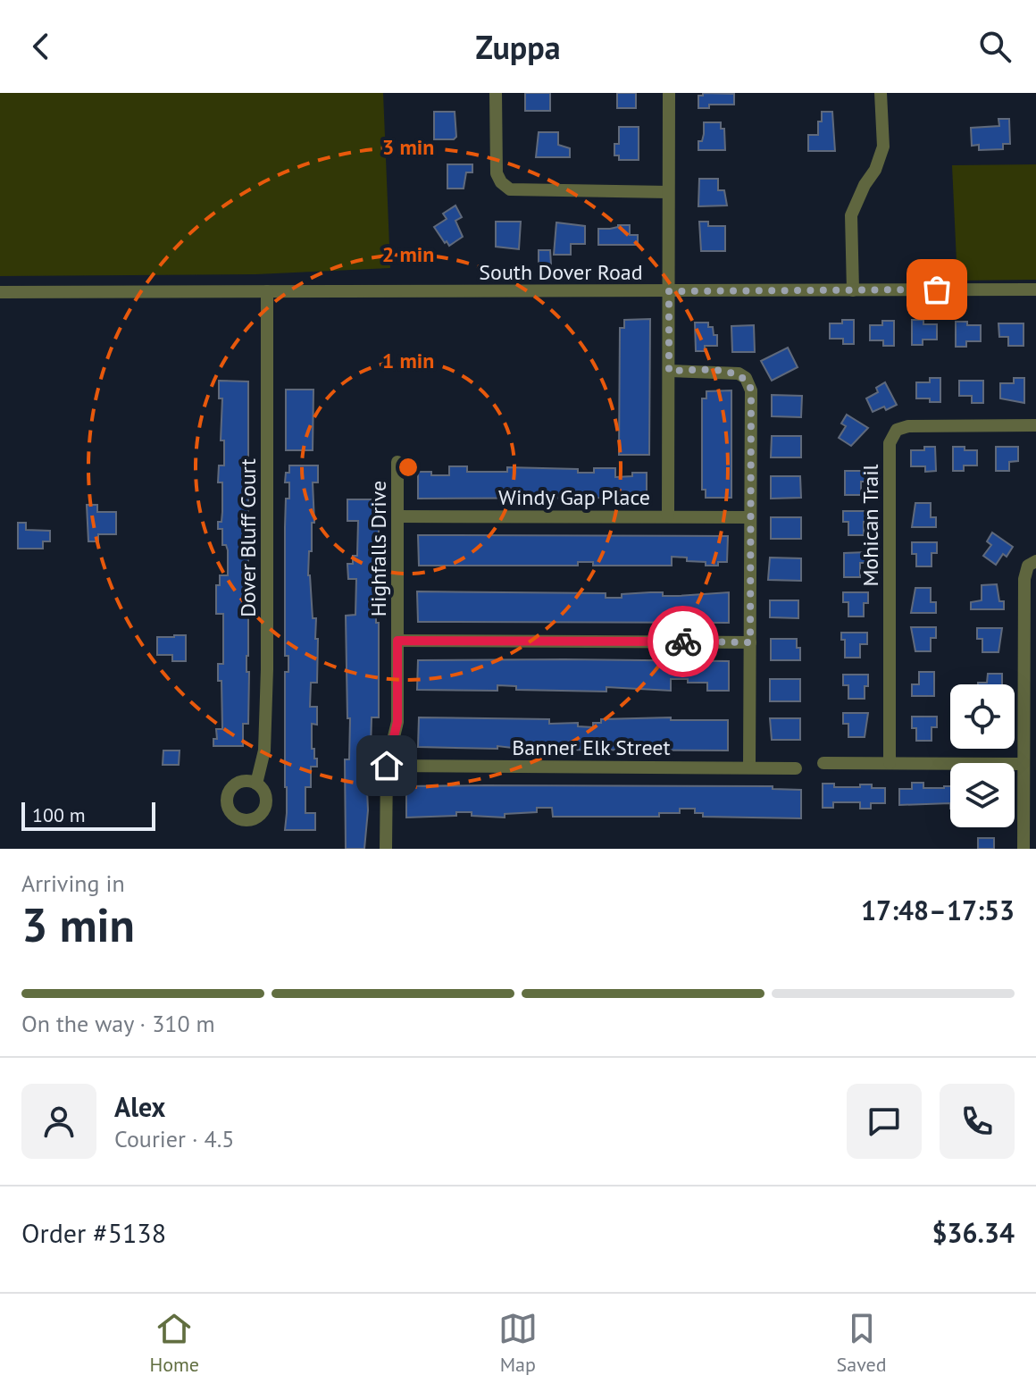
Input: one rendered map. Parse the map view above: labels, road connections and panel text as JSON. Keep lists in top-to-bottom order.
{
  "streets": {
    "street": [
      "South Dover Road",
      "Windy Gap Place",
      "Mohican Trail",
      "Dover Bluff Court",
      "Highfalls Drive",
      "Banner Elk Street"
    ]
  },
  "crossings": [
    ["South Dover Road", "Dover Bluff Court"],
    ["Windy Gap Place", "Highfalls Drive"],
    ["Highfalls Drive", "Banner Elk Street"]
  ],
  "scale_bar": "100 m",
  "page": {
    "header": "Zuppa",
    "scale": "100 m",
    "heading": ["3 min", "Arriving in", "17:48–17:53"],
    "panel": [
      "Alex",
      "Courier · 4.5",
      "Order #5138",
      "$36.34"
    ],
    "bar": "On the way · 310 m",
    "tabs": ["Home", "Map", "Saved"]
  },
  "rings": ["3 min", "2 min", "1 min"]
}
